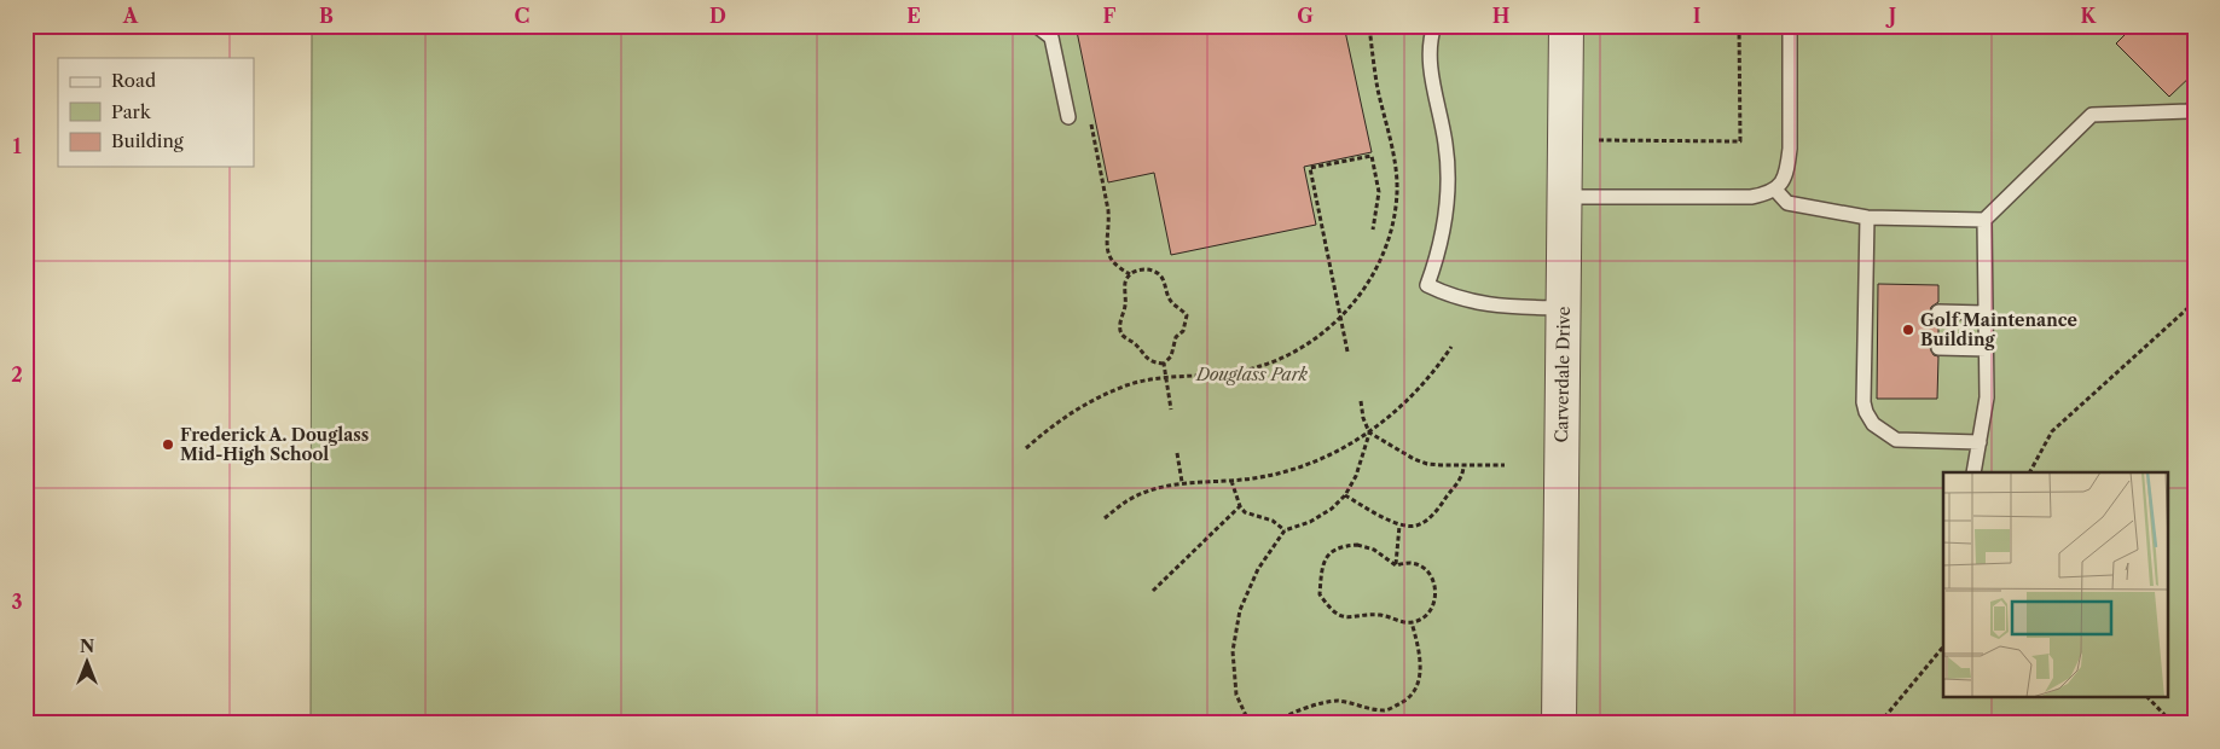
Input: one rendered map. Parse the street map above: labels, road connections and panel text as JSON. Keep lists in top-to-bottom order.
{
  "streets": {
    "street": ["Carverdale Drive"]
  },
  "parks": ["Douglass Park"],
  "places": ["Golf Maintenance Building", "Frederick A. Douglass Mid-High School"],
  "legend": ["Road", "Park", "Building"],
  "north": "top",
  "grid": {
    "columns": [
      "A",
      "B",
      "C",
      "D",
      "E",
      "F",
      "G",
      "H",
      "I",
      "J",
      "K"
    ],
    "rows": ["1", "2", "3"]
  }
}
